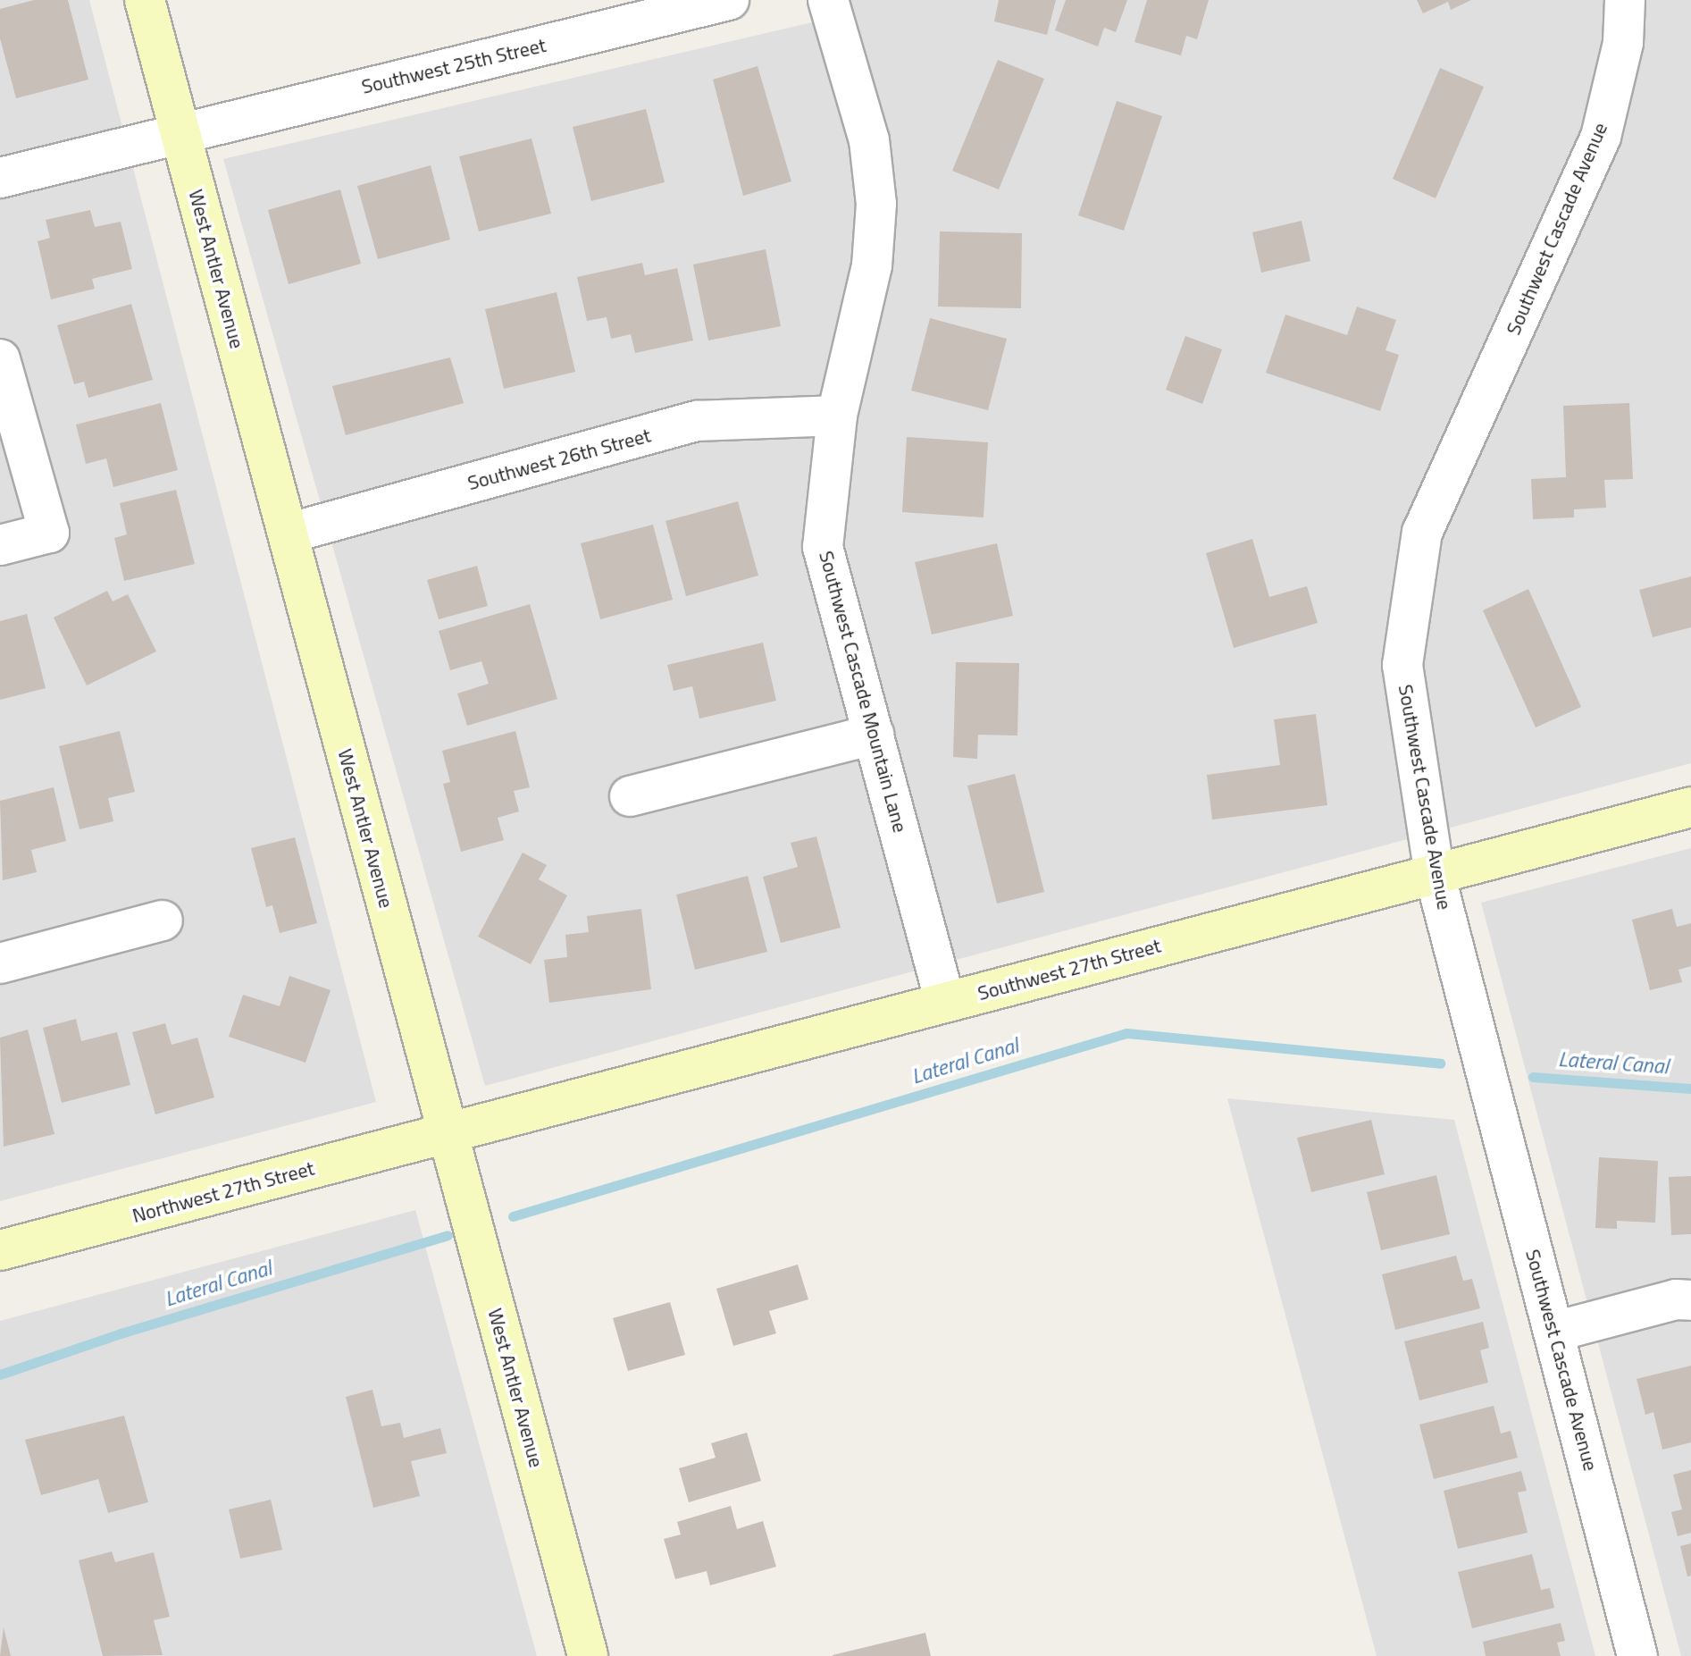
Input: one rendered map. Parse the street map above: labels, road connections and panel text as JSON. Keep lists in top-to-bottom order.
{
  "streets": {
    "street": [
      "Southwest 25th Street",
      "Southwest Cascade Avenue",
      "West Antler Avenue",
      "Southwest 26th Street",
      "Southwest Cascade Mountain Lane",
      "Southwest 27th Street",
      "Northwest 27th Street"
    ]
  },
  "crossings": [
    ["Southwest 25th Street", "West Antler Avenue"],
    ["Southwest Cascade Avenue", "Southwest 27th Street"],
    ["West Antler Avenue", "Southwest 26th Street"],
    ["West Antler Avenue", "Southwest 27th Street"],
    ["West Antler Avenue", "Northwest 27th Street"],
    ["Southwest 26th Street", "Southwest Cascade Mountain Lane"],
    ["Southwest Cascade Mountain Lane", "Southwest 27th Street"],
    ["Southwest 27th Street", "Northwest 27th Street"]
  ],
  "water": ["Lateral Canal"]
}
